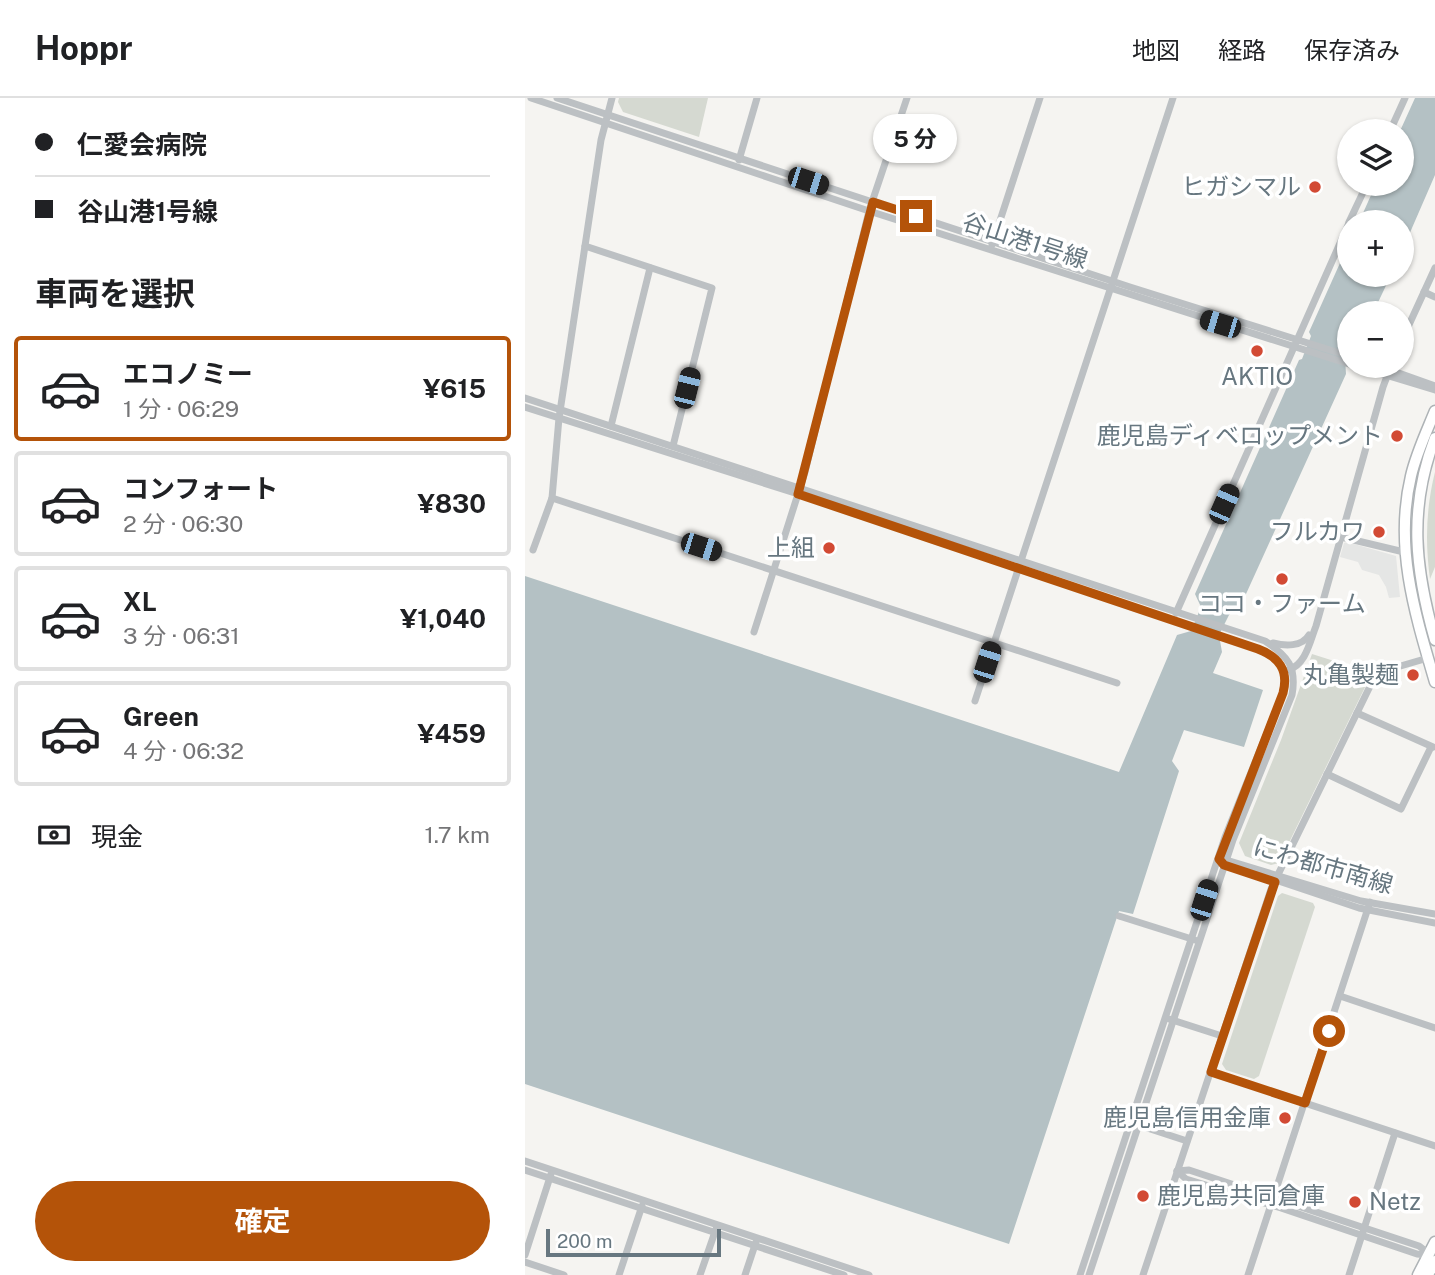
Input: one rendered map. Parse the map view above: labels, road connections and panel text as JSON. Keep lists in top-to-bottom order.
{
  "streets": {
    "street": ["谷山港1号線", "にわ都市南線"]
  },
  "places": [
    "ヒガシマル",
    "AKTIO",
    "鹿児島ディベロップメント",
    "フルカワ",
    "上組",
    "ココ・ファーム",
    "丸亀製麺",
    "鹿児島信用金庫",
    "鹿児島共同倉庫",
    "Netz"
  ],
  "scale_bar": "200 m",
  "page": {
    "header": "Hoppr",
    "nav": ["地図", "経路", "保存済み"],
    "banner": ["仁愛会病院", "谷山港1号線"],
    "bubble": "5 分",
    "map_buttons": ["+", "−"],
    "heading": "車両を選択",
    "list": [
      {
        "name": "エコノミー",
        "note": "1 分 · 06:29",
        "value": "¥615"
      },
      {
        "name": "コンフォート",
        "note": "2 分 · 06:30",
        "value": "¥830"
      },
      {
        "name": "XL",
        "note": "3 分 · 06:31",
        "value": "¥1,040"
      },
      {
        "name": "Green",
        "note": "4 分 · 06:32",
        "value": "¥459"
      }
    ],
    "pay": ["現金", "1.7 km"],
    "buttons": "確定",
    "scale": "200 m"
  }
}
